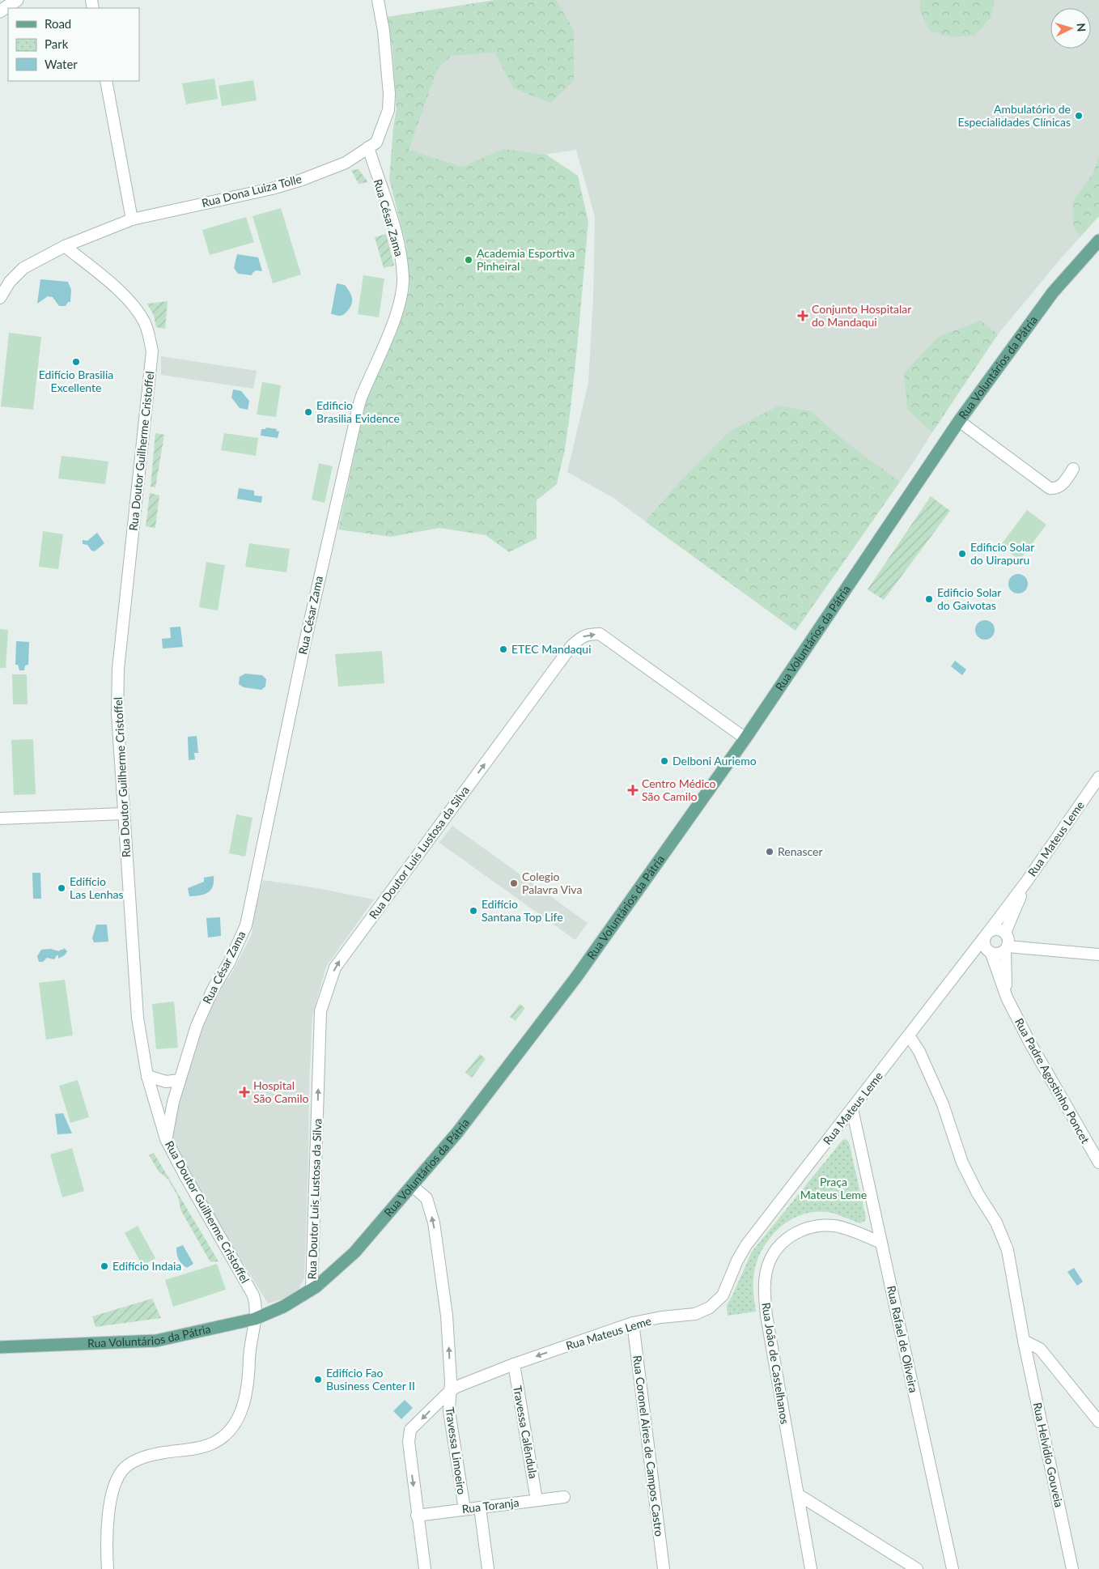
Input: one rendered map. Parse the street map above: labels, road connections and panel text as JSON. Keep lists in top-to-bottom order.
{
  "streets": {
    "main road": ["Rua Voluntários da Pátria"],
    "street": [
      "Rua Dona Luiza Tolle",
      "Rua César Zama",
      "Rua Doutor Guilherme Cristoffel",
      "Rua Mateus Leme",
      "Rua Doutor Luis Lustosa da Silva",
      "Rua Padre Agostinho Poncet",
      "Rua Rafael de Oliveira",
      "Rua João de Castelhanos",
      "Travessa Calêndula",
      "Rua Coronel Aires de Campos Castro",
      "Travessa Limoeiro",
      "Rua Helvidio Gouveia",
      "Rua Toranja"
    ]
  },
  "crossings": [
    ["Rua Dona Luiza Tolle", "Rua César Zama"],
    ["Rua Dona Luiza Tolle", "Rua Doutor Guilherme Cristoffel"],
    ["Rua César Zama", "Rua Doutor Guilherme Cristoffel"],
    ["Rua Voluntários da Pátria", "Rua Doutor Guilherme Cristoffel"],
    ["Rua Voluntários da Pátria", "Rua Doutor Luis Lustosa da Silva"],
    ["Rua Voluntários da Pátria", "Travessa Limoeiro"],
    ["Rua Mateus Leme", "Rua Padre Agostinho Poncet"],
    ["Rua Mateus Leme", "Rua Rafael de Oliveira"],
    ["Rua Mateus Leme", "Travessa Calêndula"],
    ["Rua Mateus Leme", "Rua Coronel Aires de Campos Castro"],
    ["Rua Mateus Leme", "Travessa Limoeiro"],
    ["Rua Mateus Leme", "Rua Helvidio Gouveia"],
    ["Rua Mateus Leme", "Rua Toranja"],
    ["Rua Rafael de Oliveira", "Rua João de Castelhanos"],
    ["Travessa Calêndula", "Rua Toranja"],
    ["Travessa Limoeiro", "Rua Toranja"]
  ],
  "one_way": ["Travessa Limoeiro"],
  "parks": ["Praça Mateus Leme"],
  "places": {
    "other": [
      "Ambulatório de Especialidades Clínicas",
      "Academia Esportiva Pinheiral",
      "Edifício Brasilia Excellente",
      "Edificio Brasilia Evidence",
      "Edificio Solar do Uirapuru",
      "Edificio Solar do Gaivotas",
      "ETEC Mandaqui",
      "Delboni Auriemo",
      "Renascer",
      "Colegio Palavra Viva",
      "Edifício Las Lenhas",
      "Edifício Santana Top Life",
      "Edifício Indaia",
      "Edifício Fao Business Center II"
    ],
    "health": ["Conjunto Hospitalar do Mandaqui", "Centro Médico São Camilo", "Hospital São Camilo"]
  },
  "legend": ["Road", "Park", "Water"],
  "north": "right"
}
